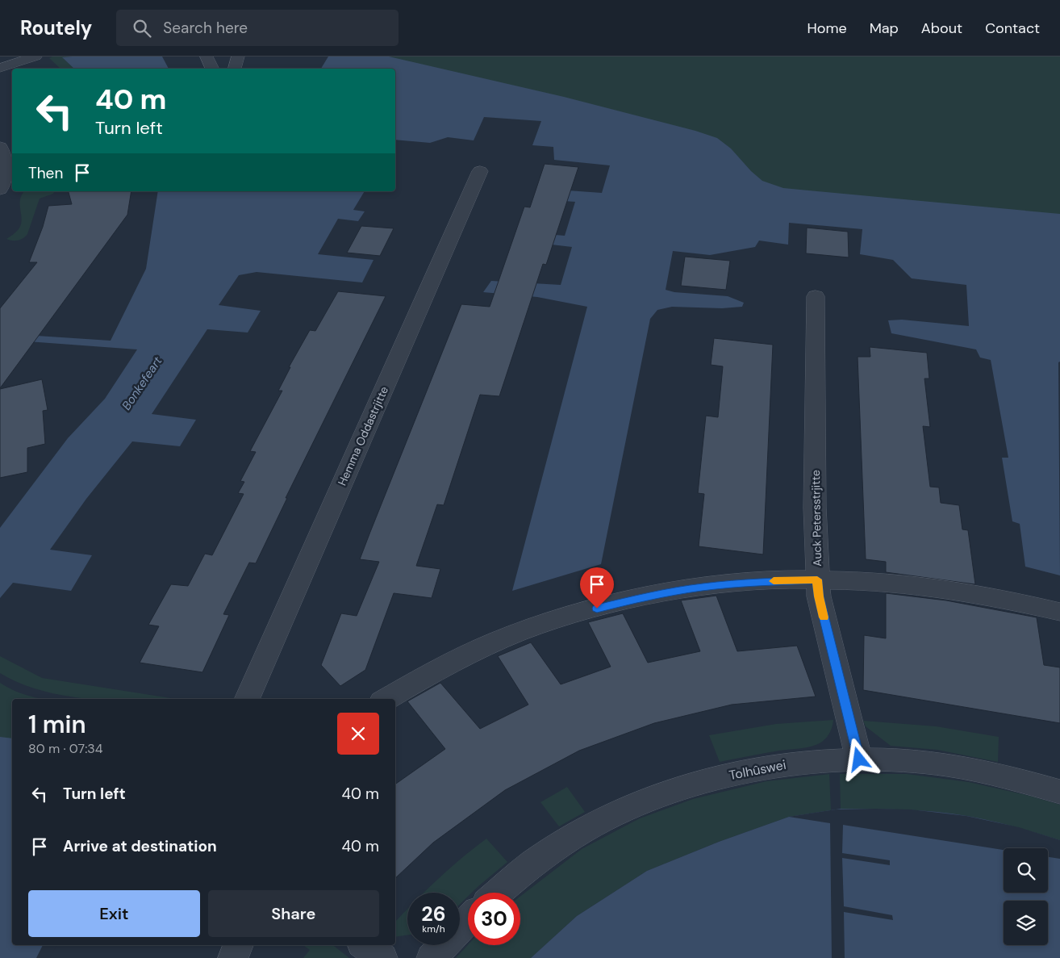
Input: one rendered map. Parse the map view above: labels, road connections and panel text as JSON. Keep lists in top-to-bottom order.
{
  "streets": {
    "street": ["Hemma Oddastrjitte", "Auck Petersstrjitte", "Tolhûswei"]
  },
  "crossings": [
    ["Auck Petersstrjitte", "Tolhûswei"]
  ],
  "water": ["Bonkefeart"],
  "page": {
    "header": "Routely",
    "search": "Search here",
    "nav": [
      "Home",
      "Map",
      "About",
      "Contact"
    ],
    "turn": ["40 m", "Turn left"],
    "then": "Then",
    "heading": ["1 min", "80 m · 07:34"],
    "list": [
      {
        "name": "Turn left",
        "value": "40 m"
      },
      {
        "name": "Arrive at destination",
        "value": "40 m"
      }
    ],
    "buttons": ["Exit", "Share"],
    "speed": "26 km/h",
    "limit": "30"
  }
}
